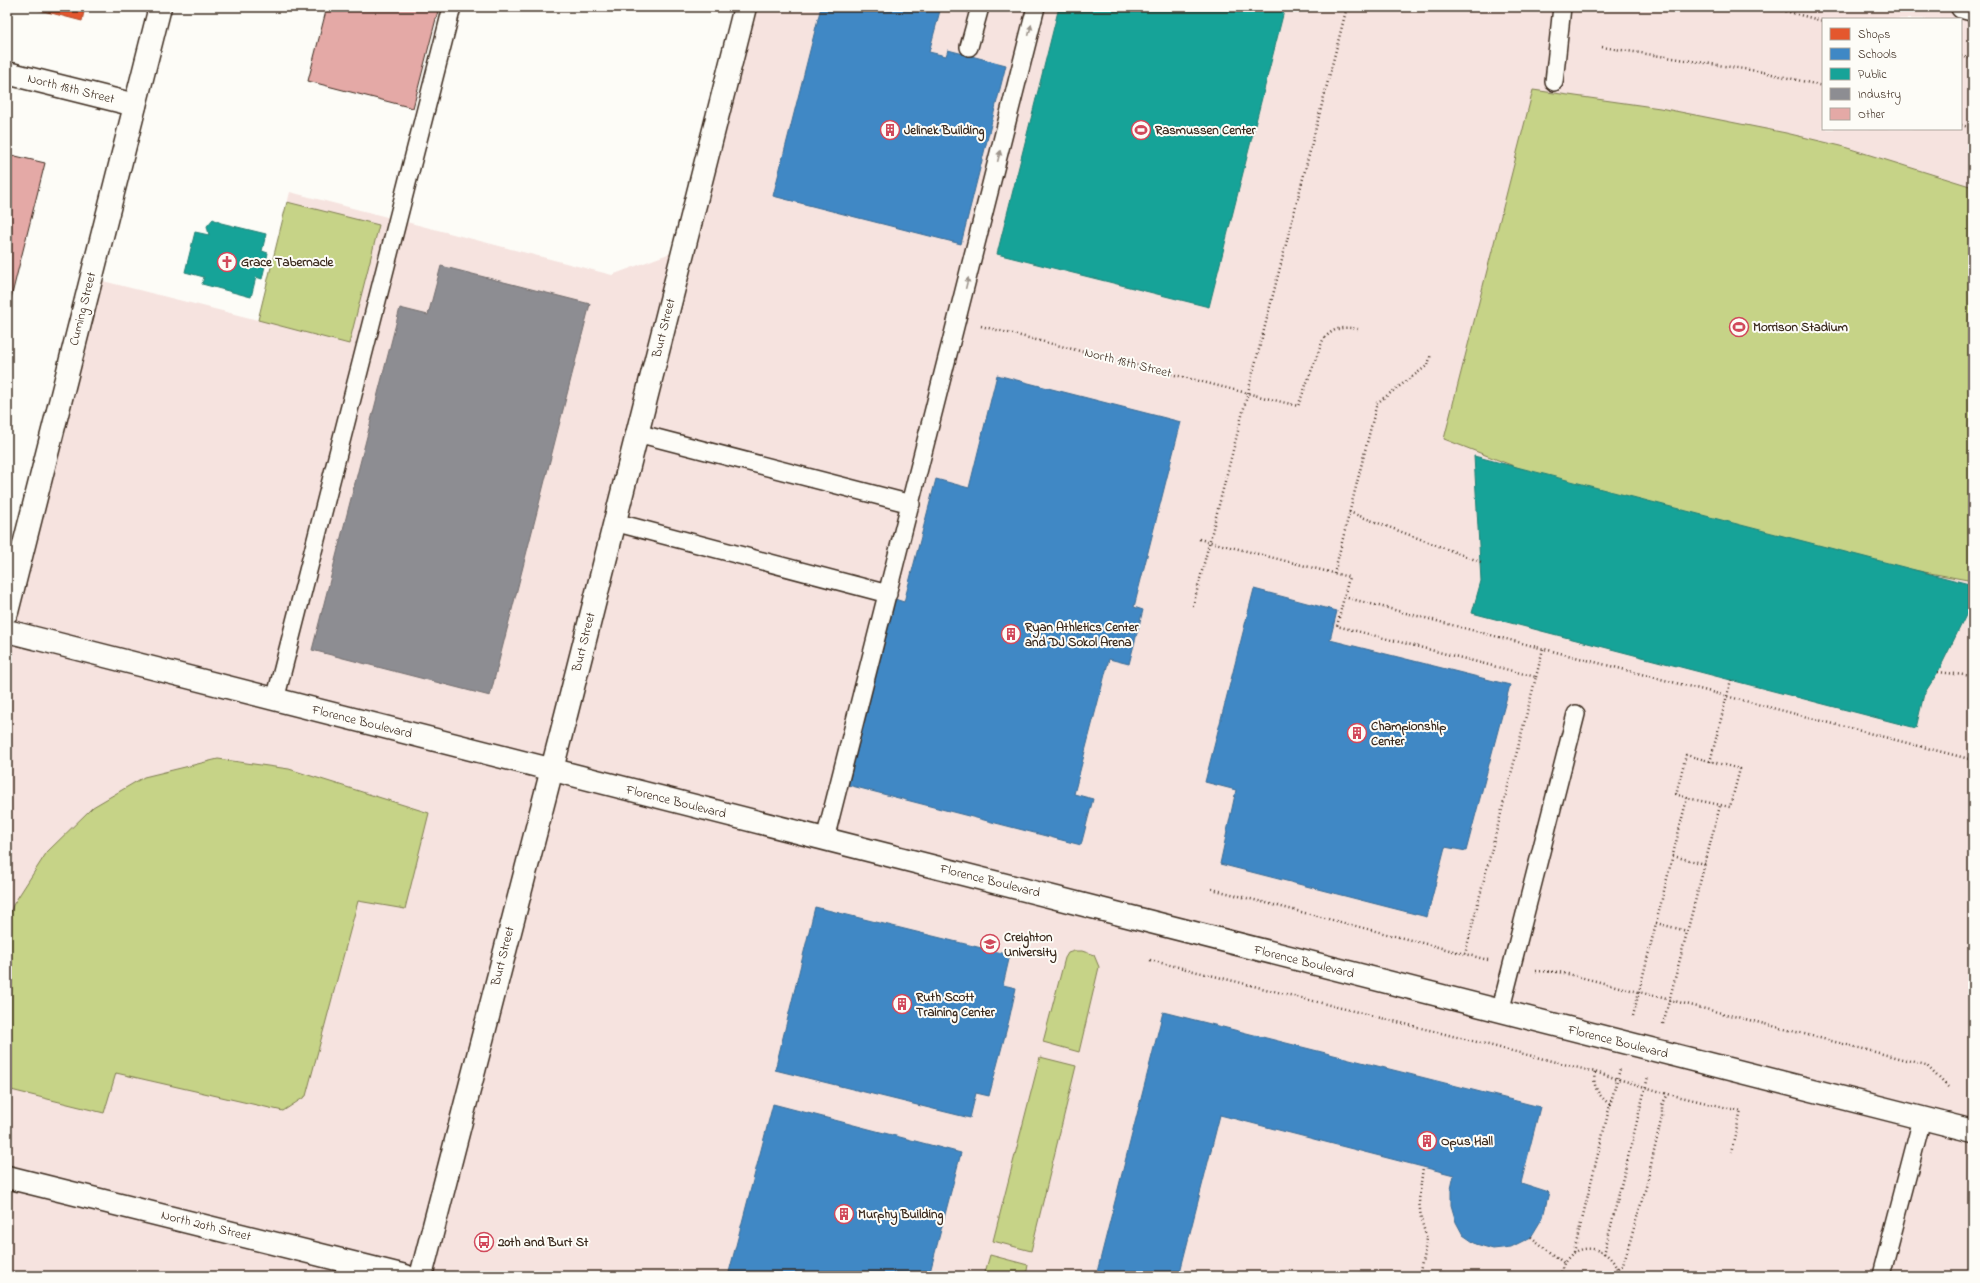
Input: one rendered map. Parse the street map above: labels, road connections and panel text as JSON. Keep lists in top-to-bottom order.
{
  "streets": {
    "main road": [
      "North 18th Street",
      "Cuming Street",
      "Burt Street",
      "Florence Boulevard",
      "North 20th Street"
    ]
  },
  "crossings": [
    ["North 18th Street", "Cuming Street"],
    ["Burt Street", "Florence Boulevard"]
  ],
  "places": {
    "building": [
      "Jelinek Building",
      "Ryan Athletics Center and DJ Sokol Arena",
      "Championship Center",
      "Ruth Scott Training Center",
      "Opus Hall",
      "Murphy Building"
    ],
    "sports": ["Rasmussen Center", "Morrison Stadium"],
    "church": ["Grace Tabernacle"],
    "school or university": ["Creighton University"],
    "bus stop": ["20th and Burt St"]
  },
  "legend": [
    "Shops",
    "Schools",
    "Public",
    "Industry",
    "Other"
  ]
}
